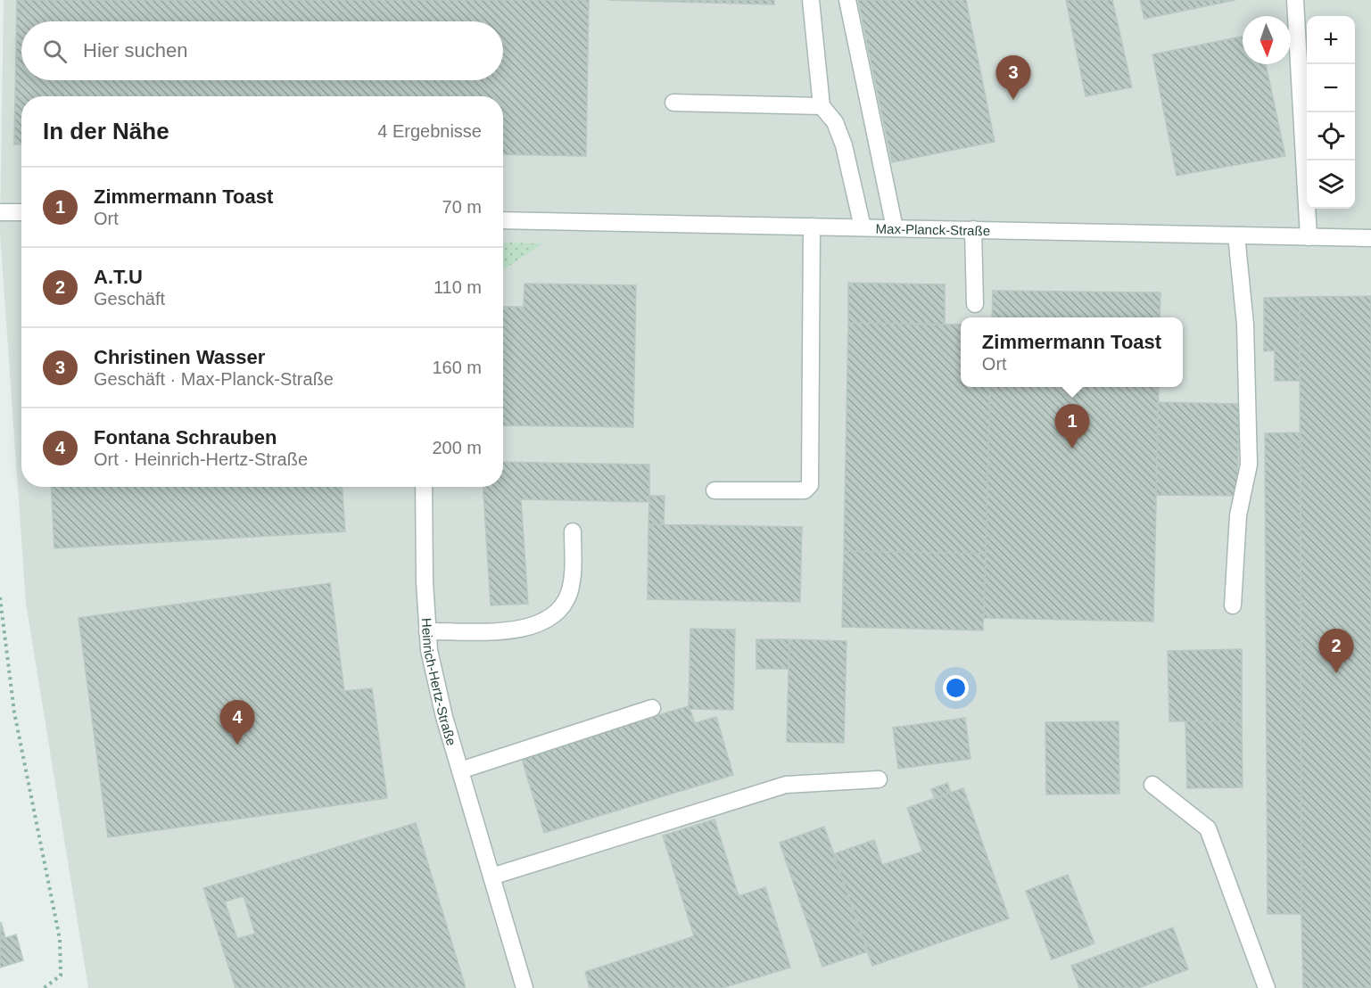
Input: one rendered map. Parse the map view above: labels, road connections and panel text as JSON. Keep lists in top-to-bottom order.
{
  "streets": {
    "street": ["Max-Planck-Straße", "Heinrich-Hertz-Straße"]
  },
  "north": "bottom",
  "page": {
    "map_buttons": ["+", "−"],
    "search": "Hier suchen",
    "pins": [
      "3",
      "1",
      "2",
      "4"
    ],
    "heading": ["In der Nähe", "4 Ergebnisse"],
    "list": [
      {
        "mark": "1",
        "name": "Zimmermann Toast",
        "note": "Ort",
        "value": "70 m"
      },
      {
        "mark": "2",
        "name": "A.T.U",
        "note": "Geschäft",
        "value": "110 m"
      },
      {
        "mark": "3",
        "name": "Christinen Wasser",
        "note": "Geschäft · Max-Planck-Straße",
        "value": "160 m"
      },
      {
        "mark": "4",
        "name": "Fontana Schrauben",
        "note": "Ort · Heinrich-Hertz-Straße",
        "value": "200 m"
      }
    ],
    "popup": ["Zimmermann Toast", "Ort"]
  }
}
